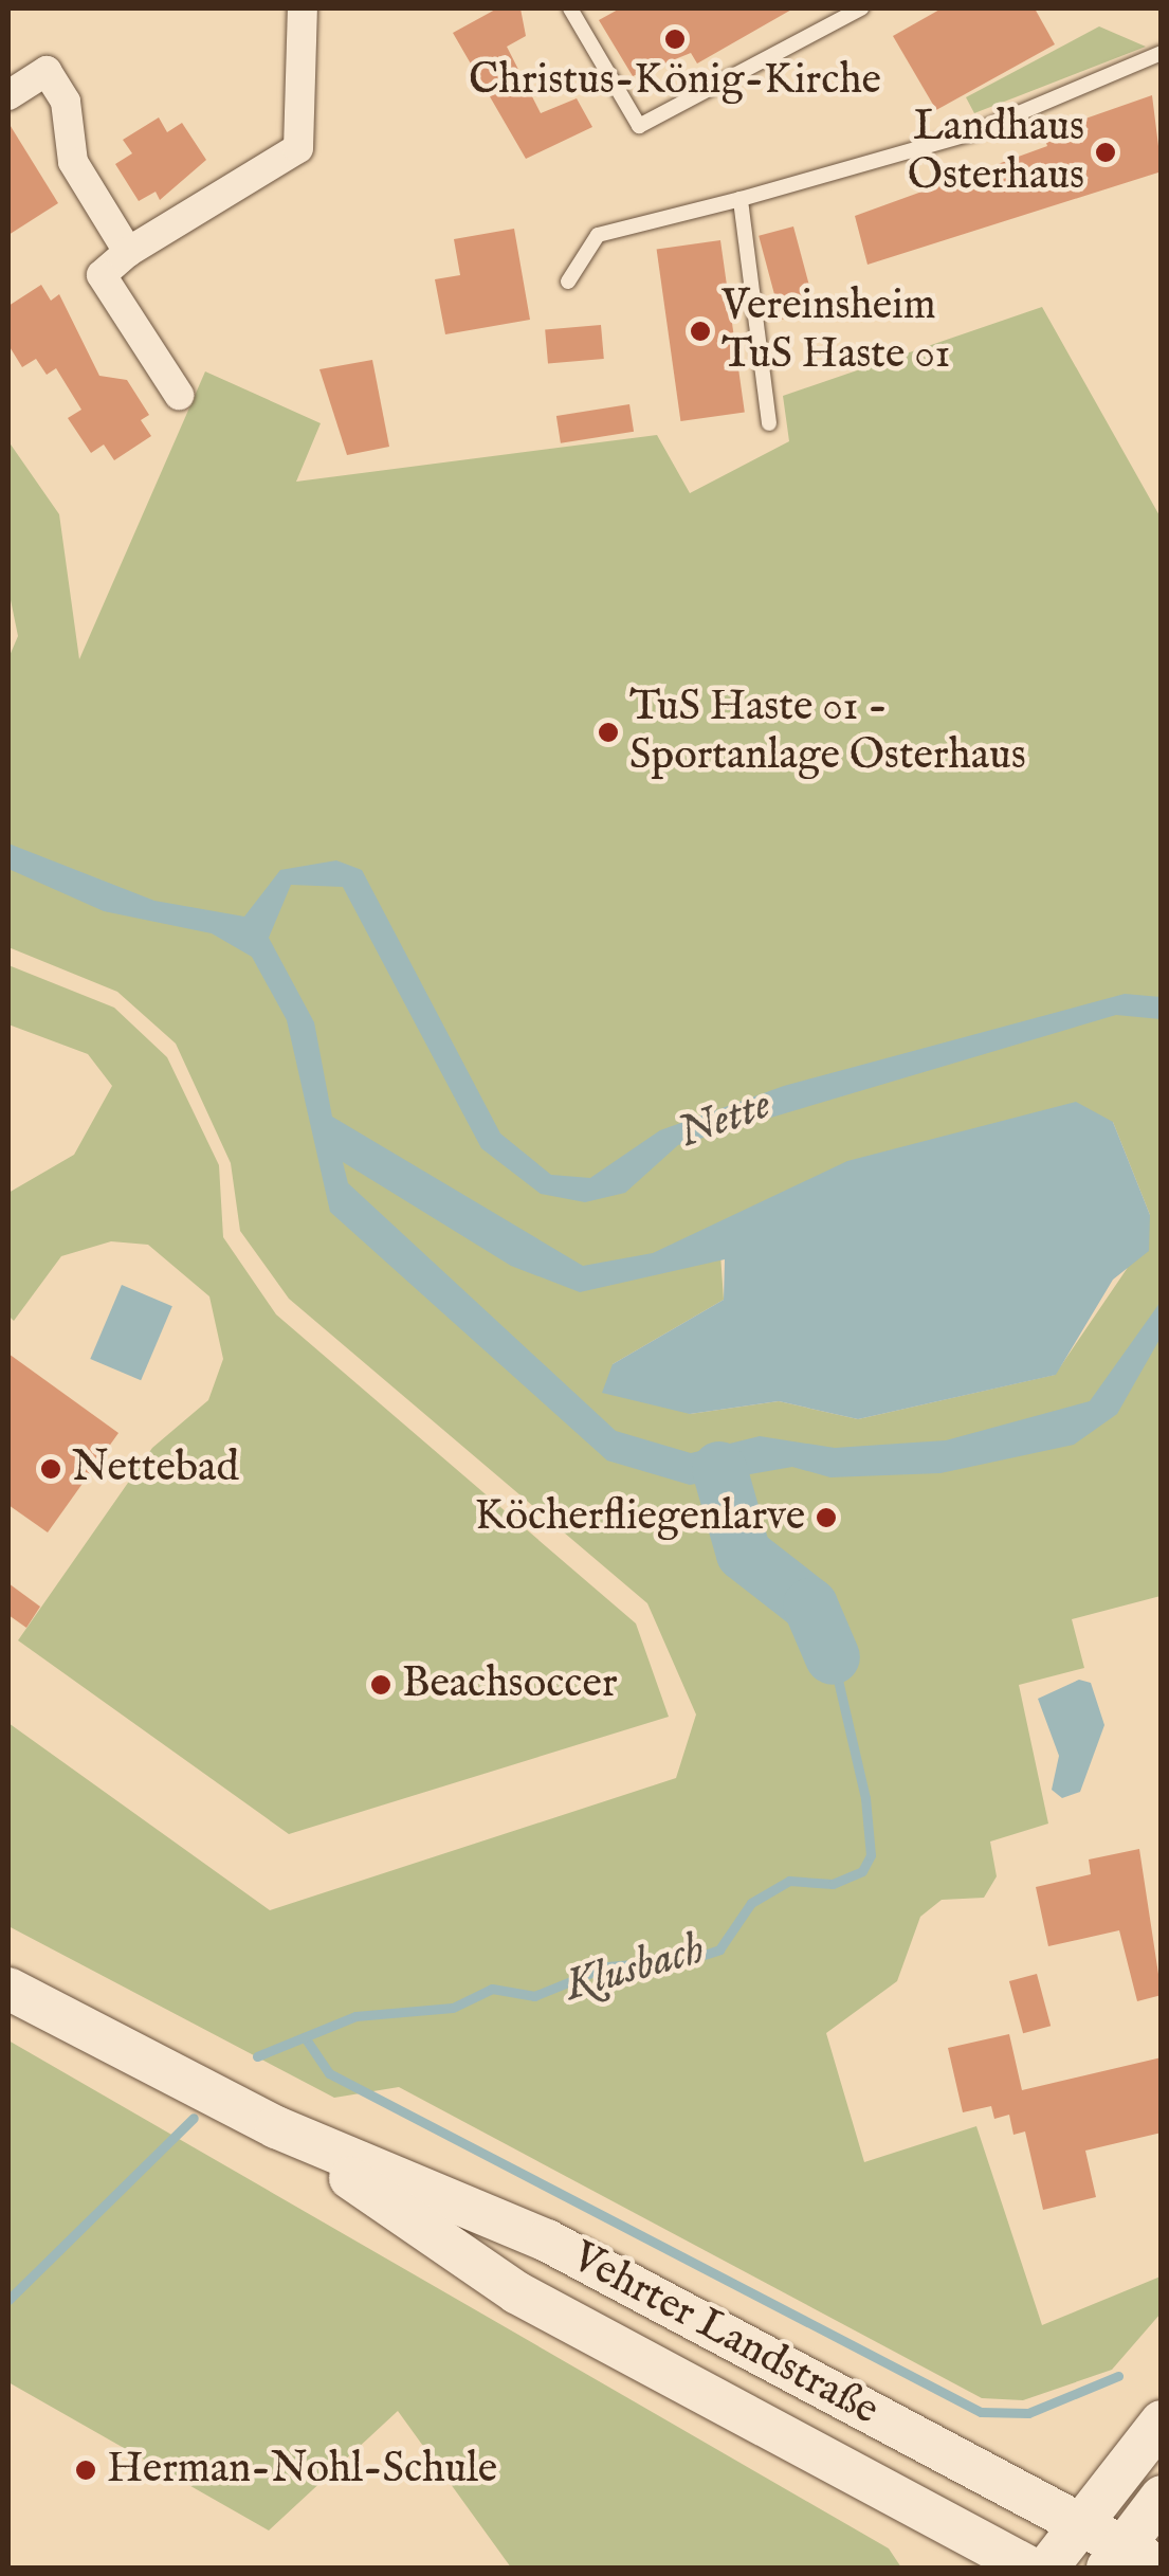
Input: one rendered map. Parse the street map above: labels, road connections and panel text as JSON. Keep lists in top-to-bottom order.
{
  "streets": {
    "main road": ["Vehrter Landstraße"]
  },
  "water": ["Nette", "Klusbach"],
  "places": [
    "Christus-König-Kirche",
    "Landhaus Osterhaus",
    "Vereinsheim TuS Haste 01",
    "TuS Haste 01 - Sportanlage Osterhaus",
    "Nettebad",
    "Köcherfliegenlarve",
    "Beachsoccer",
    "Herman-Nohl-Schule"
  ]
}
